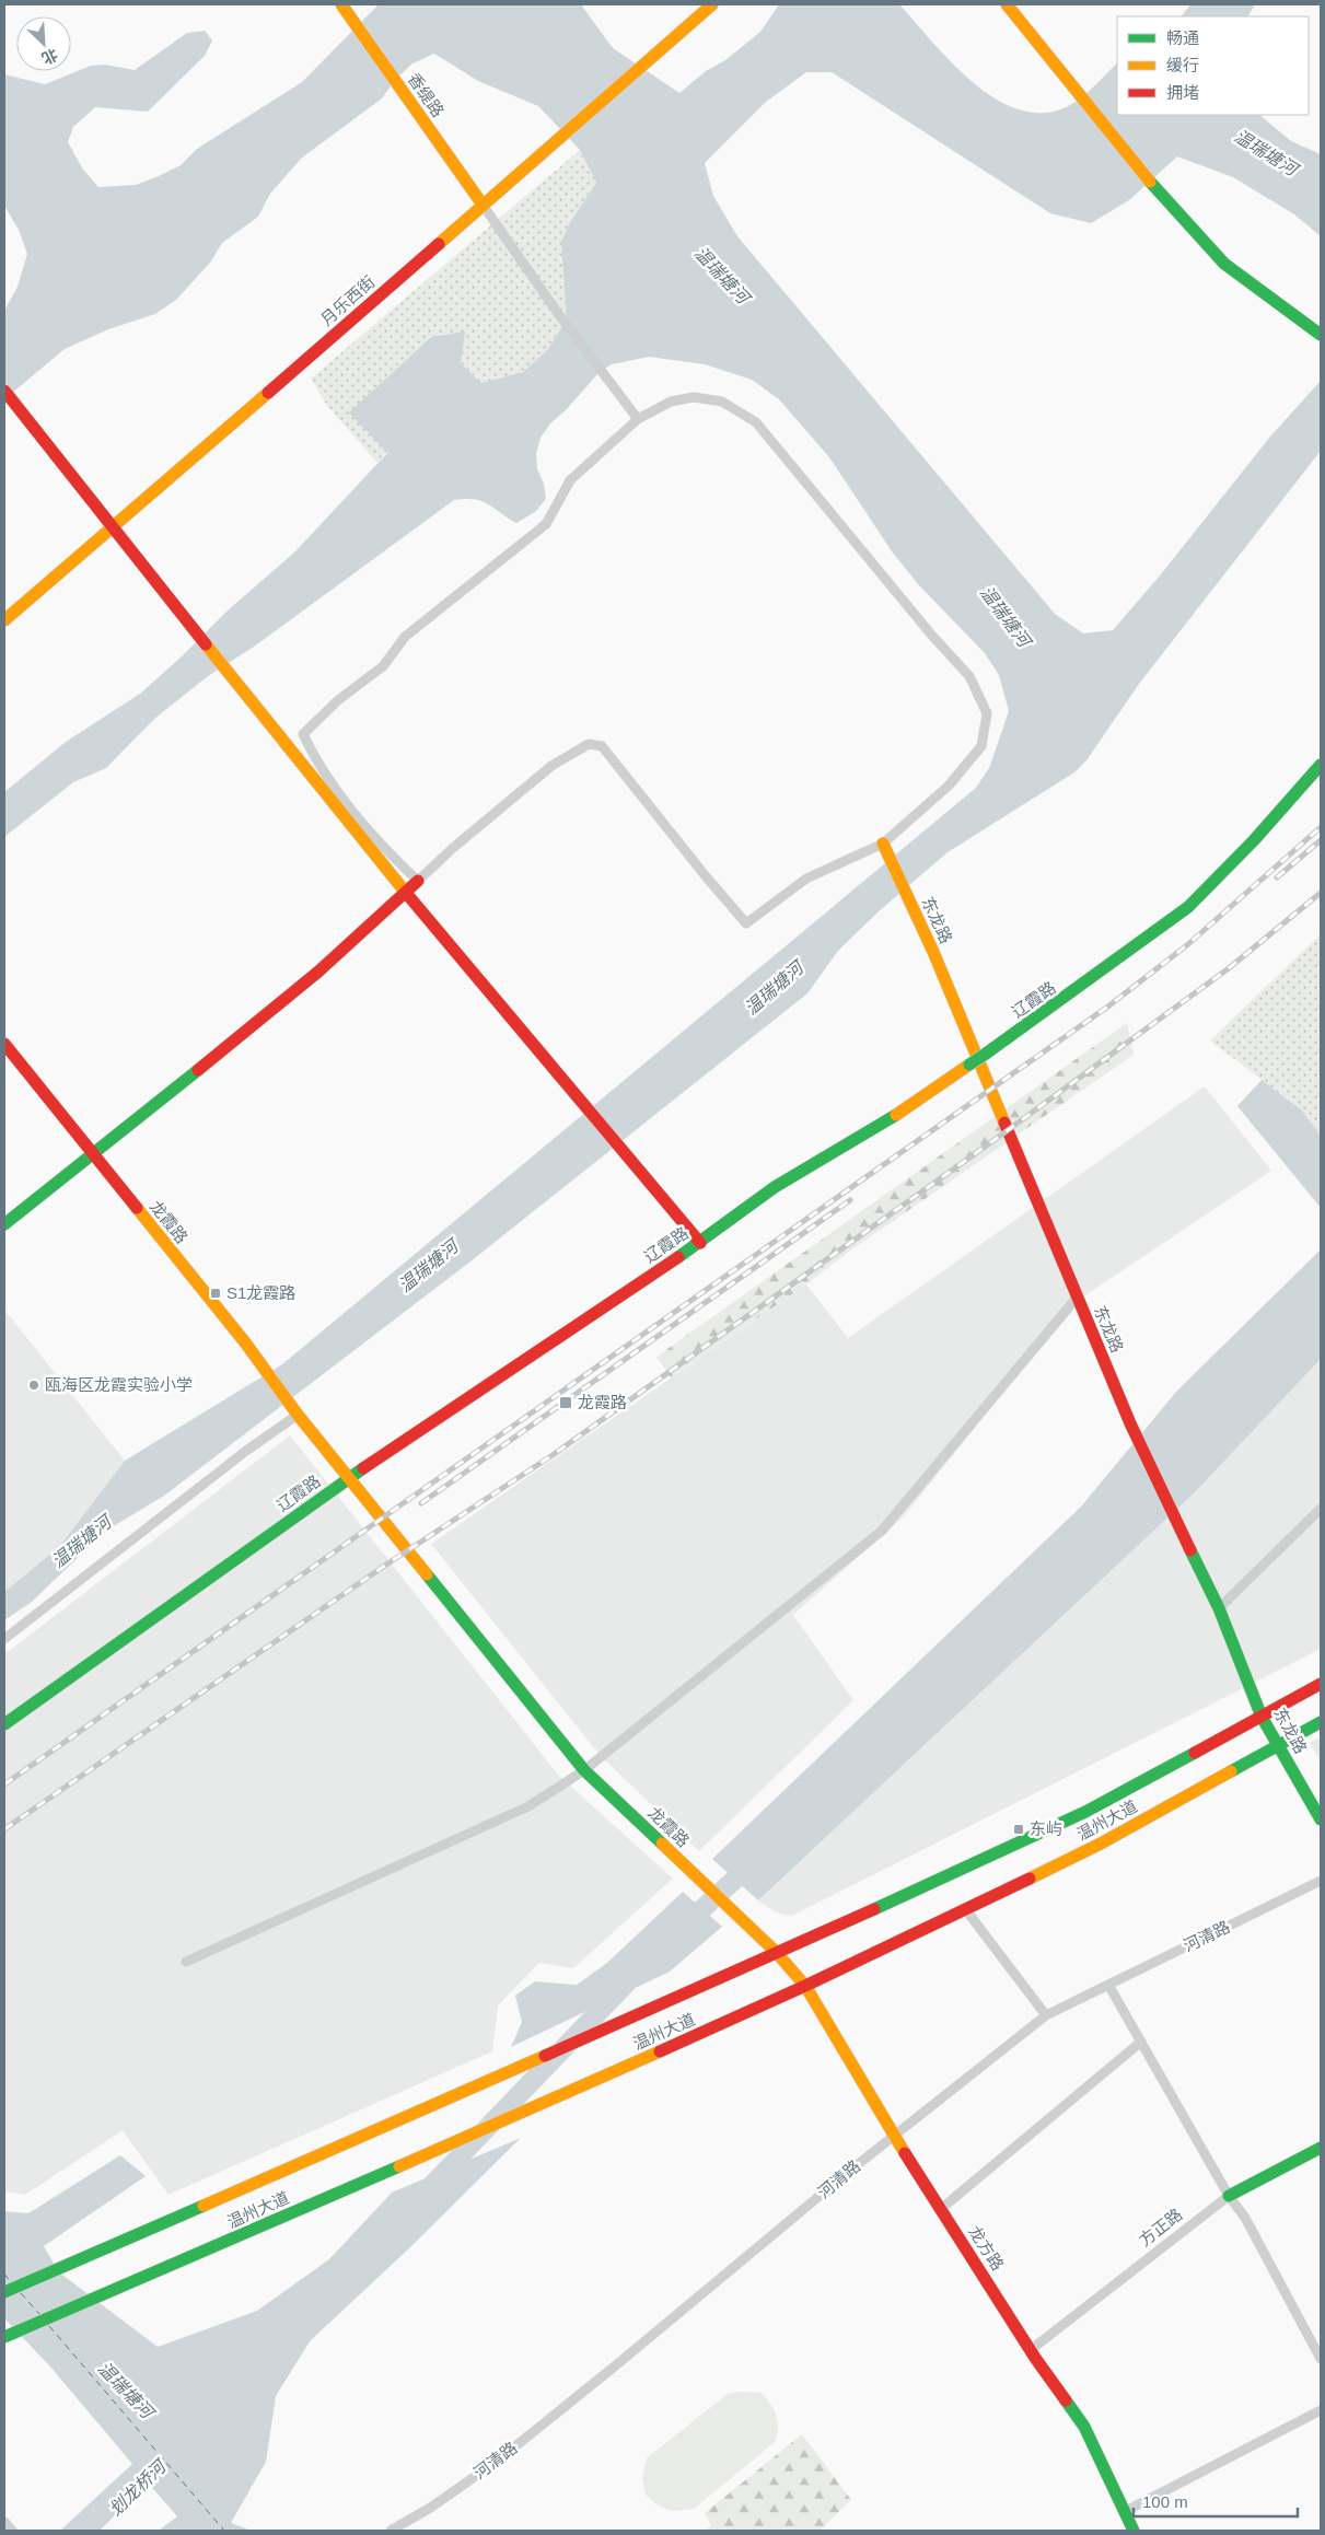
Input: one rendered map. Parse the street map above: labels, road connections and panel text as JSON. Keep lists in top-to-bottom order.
{
  "streets": {
    "main road": [
      "香缇路",
      "月乐西街",
      "东龙路",
      "辽霞路",
      "龙霞路",
      "温州大道",
      "方正路",
      "龙方路"
    ],
    "street": ["河清路"]
  },
  "crossings": [
    ["香缇路", "月乐西街"],
    ["东龙路", "温州大道"],
    ["辽霞路", "龙霞路"],
    ["龙霞路", "温州大道"],
    ["龙霞路", "龙方路"],
    ["温州大道", "龙方路"],
    ["河清路", "龙方路"],
    ["方正路", "龙方路"]
  ],
  "water": ["温瑞塘河", "划龙桥河"],
  "places": {
    "transit": ["S1龙霞路", "龙霞路", "东屿"],
    "other": ["瓯海区龙霞实验小学"]
  },
  "legend": ["畅通", "缓行", "拥堵"],
  "scale_bar": "100 m",
  "north": "bottom right"
}
